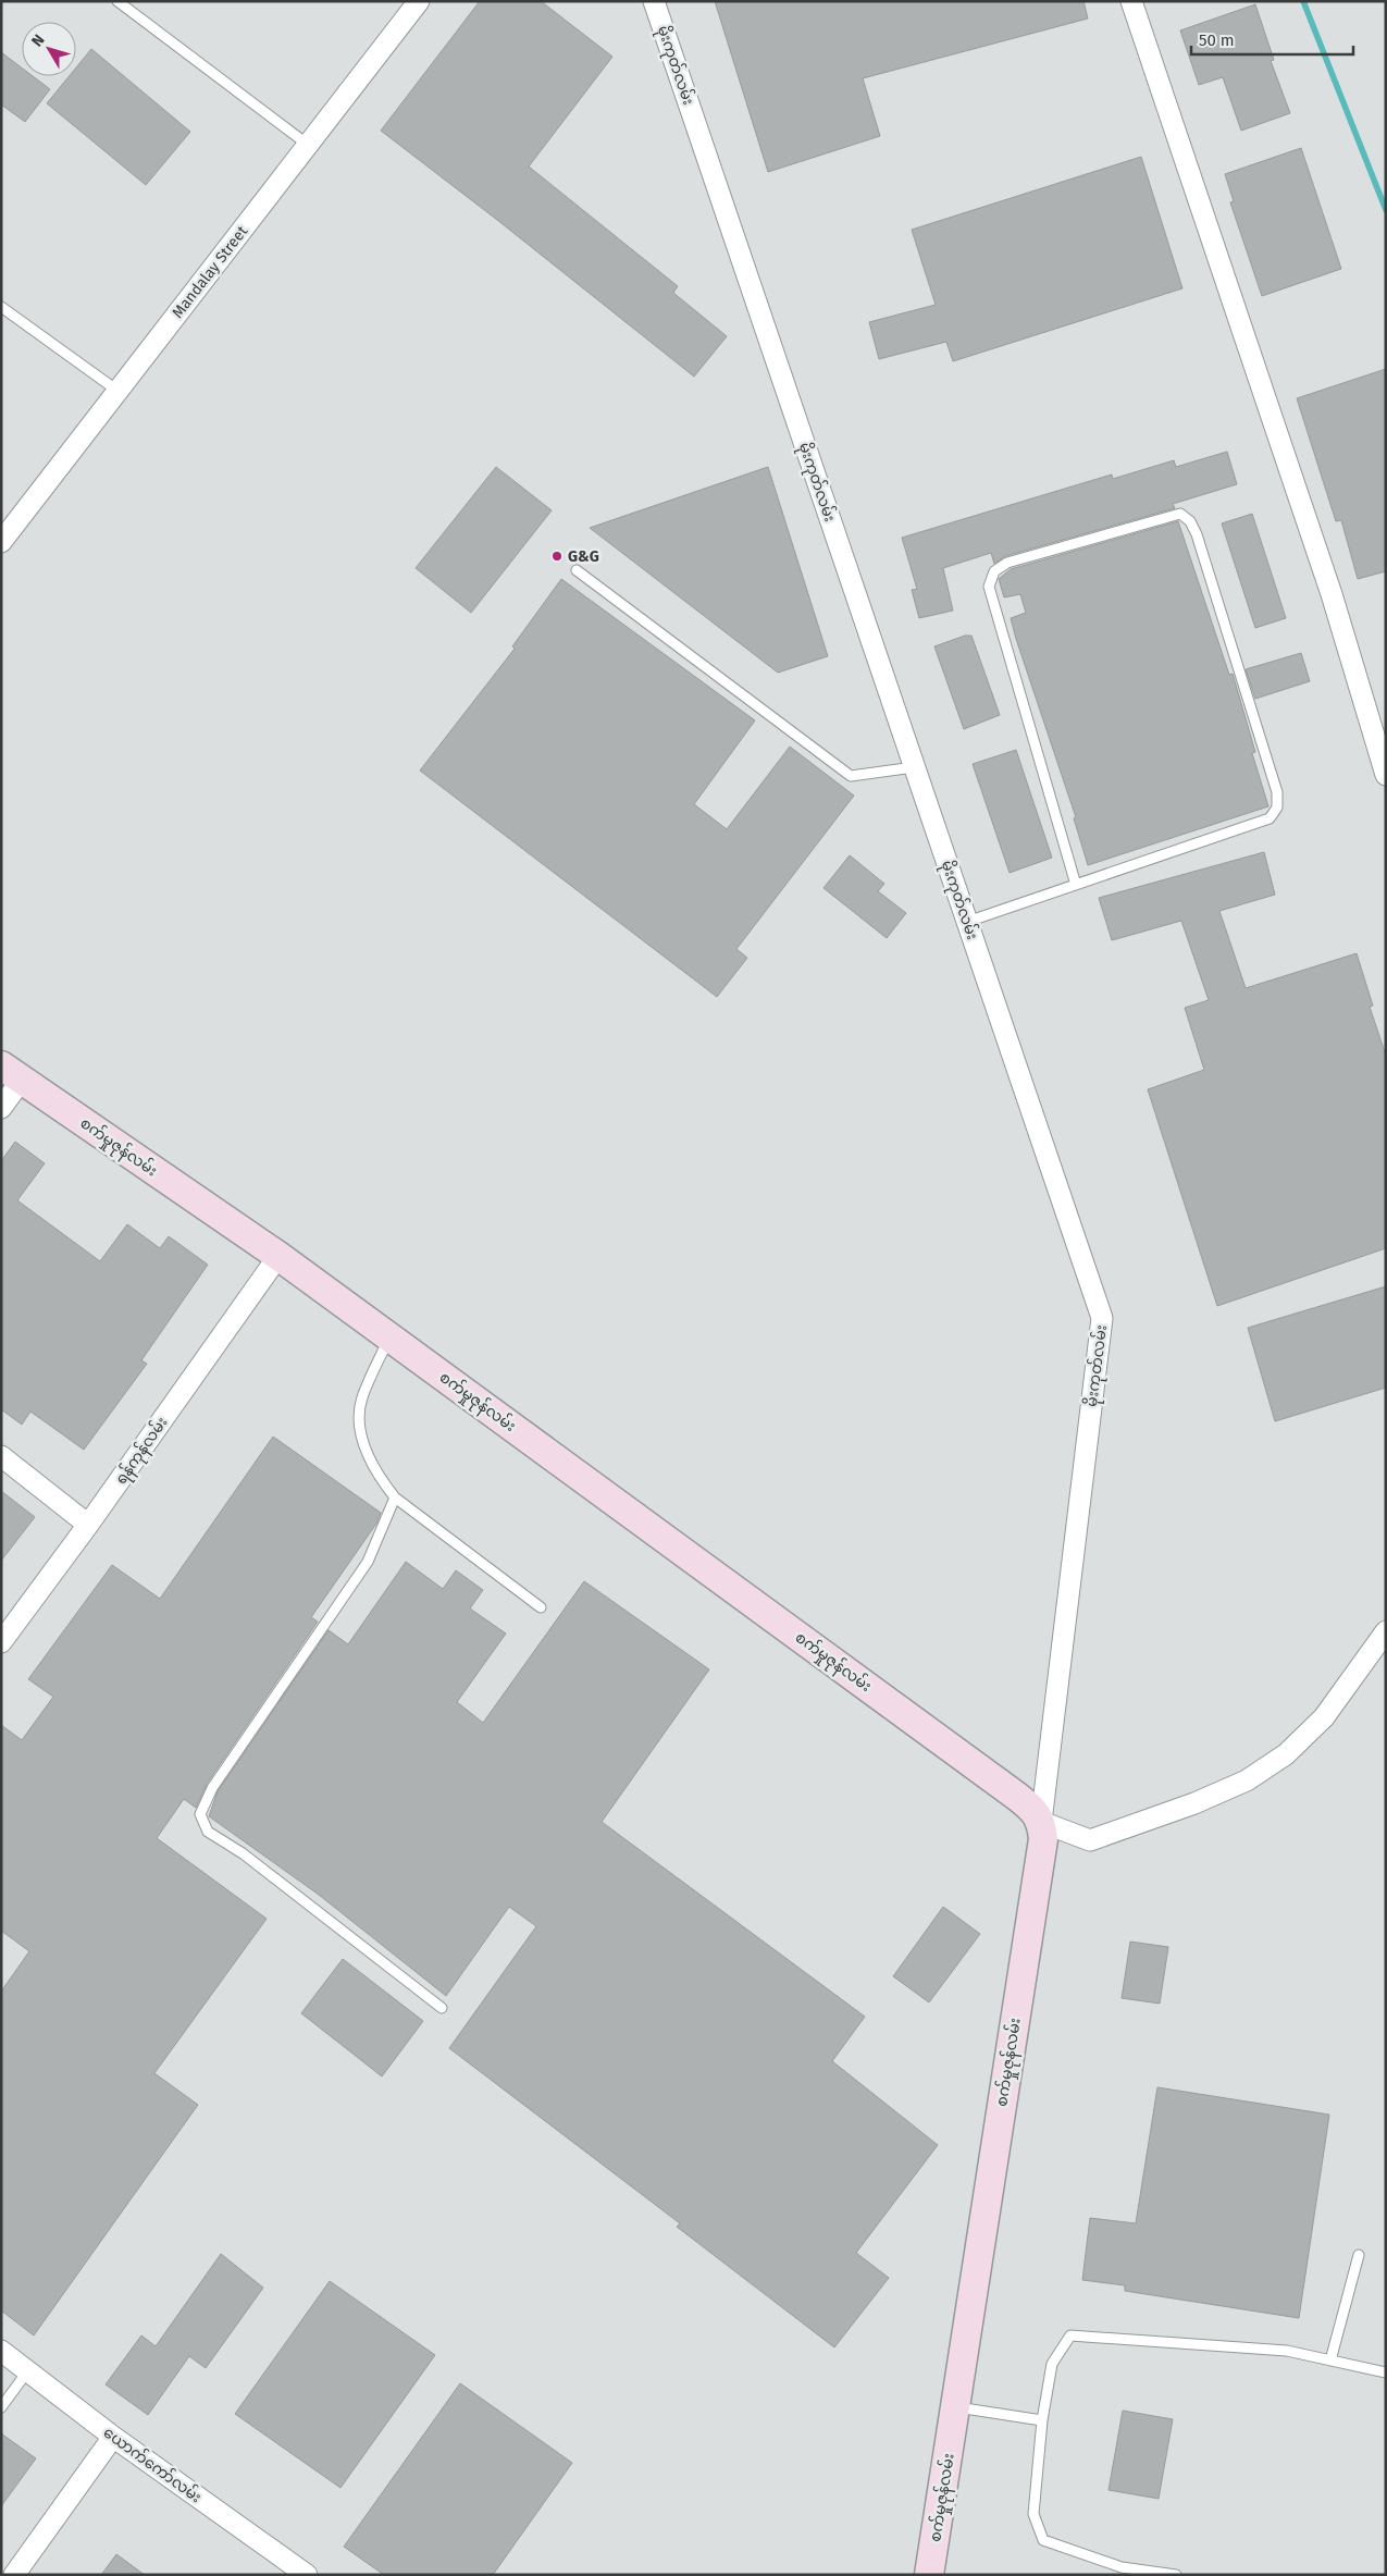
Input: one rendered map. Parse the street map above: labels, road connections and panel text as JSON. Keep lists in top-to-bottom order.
{
  "streets": {
    "street": [
      "မိုးကုတ်လမ်း",
      "Mandalay Street",
      "စက်မှုဇုန်လမ်း",
      "ရန်ကုန်လမ်း",
      "ယောက်ကော်လမ်း"
    ]
  },
  "crossings": [
    ["မိုးကုတ်လမ်း", "စက်မှုဇုန်လမ်း"],
    ["စက်မှုဇုန်လမ်း", "ရန်ကုန်လမ်း"]
  ],
  "places": ["G&G"],
  "scale_bar": "50 m",
  "north": "top left"
}
